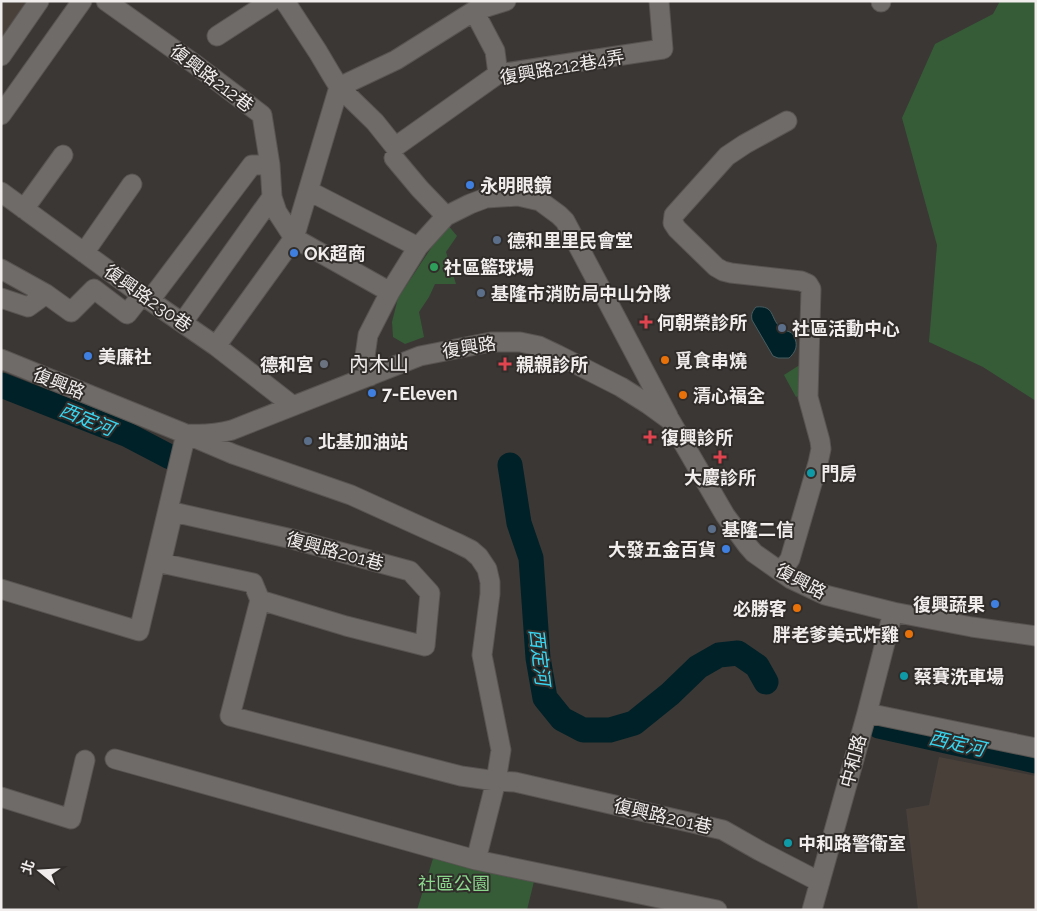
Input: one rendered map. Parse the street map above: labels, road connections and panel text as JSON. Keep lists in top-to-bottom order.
{
  "streets": {
    "street": [
      "復興路212巷4弄",
      "復興路212巷",
      "復興路230巷",
      "復興路",
      "復興路201巷",
      "中和路"
    ]
  },
  "crossings": [
    ["復興路230巷", "復興路"],
    ["復興路", "中和路"],
    ["復興路201巷", "中和路"]
  ],
  "districts": ["內木山"],
  "water": ["西定河"],
  "parks": ["社區公園"],
  "places": {
    "other": [
      "永明眼鏡",
      "德和里里民會堂",
      "OK超商",
      "社區籃球場",
      "基隆市消防局中山分隊",
      "社區活動中心",
      "美廉社",
      "覓食串燒",
      "德和宮",
      "7-Eleven",
      "清心福全",
      "北基加油站",
      "門房",
      "基隆二信",
      "大發五金百貨",
      "復興蔬果",
      "必勝客",
      "胖老爹美式炸雞",
      "蔡賽洗車場",
      "中和路警衛室"
    ],
    "health": [
      "何朝榮診所",
      "親親診所",
      "復興診所",
      "大慶診所"
    ]
  },
  "north": "left"
}
